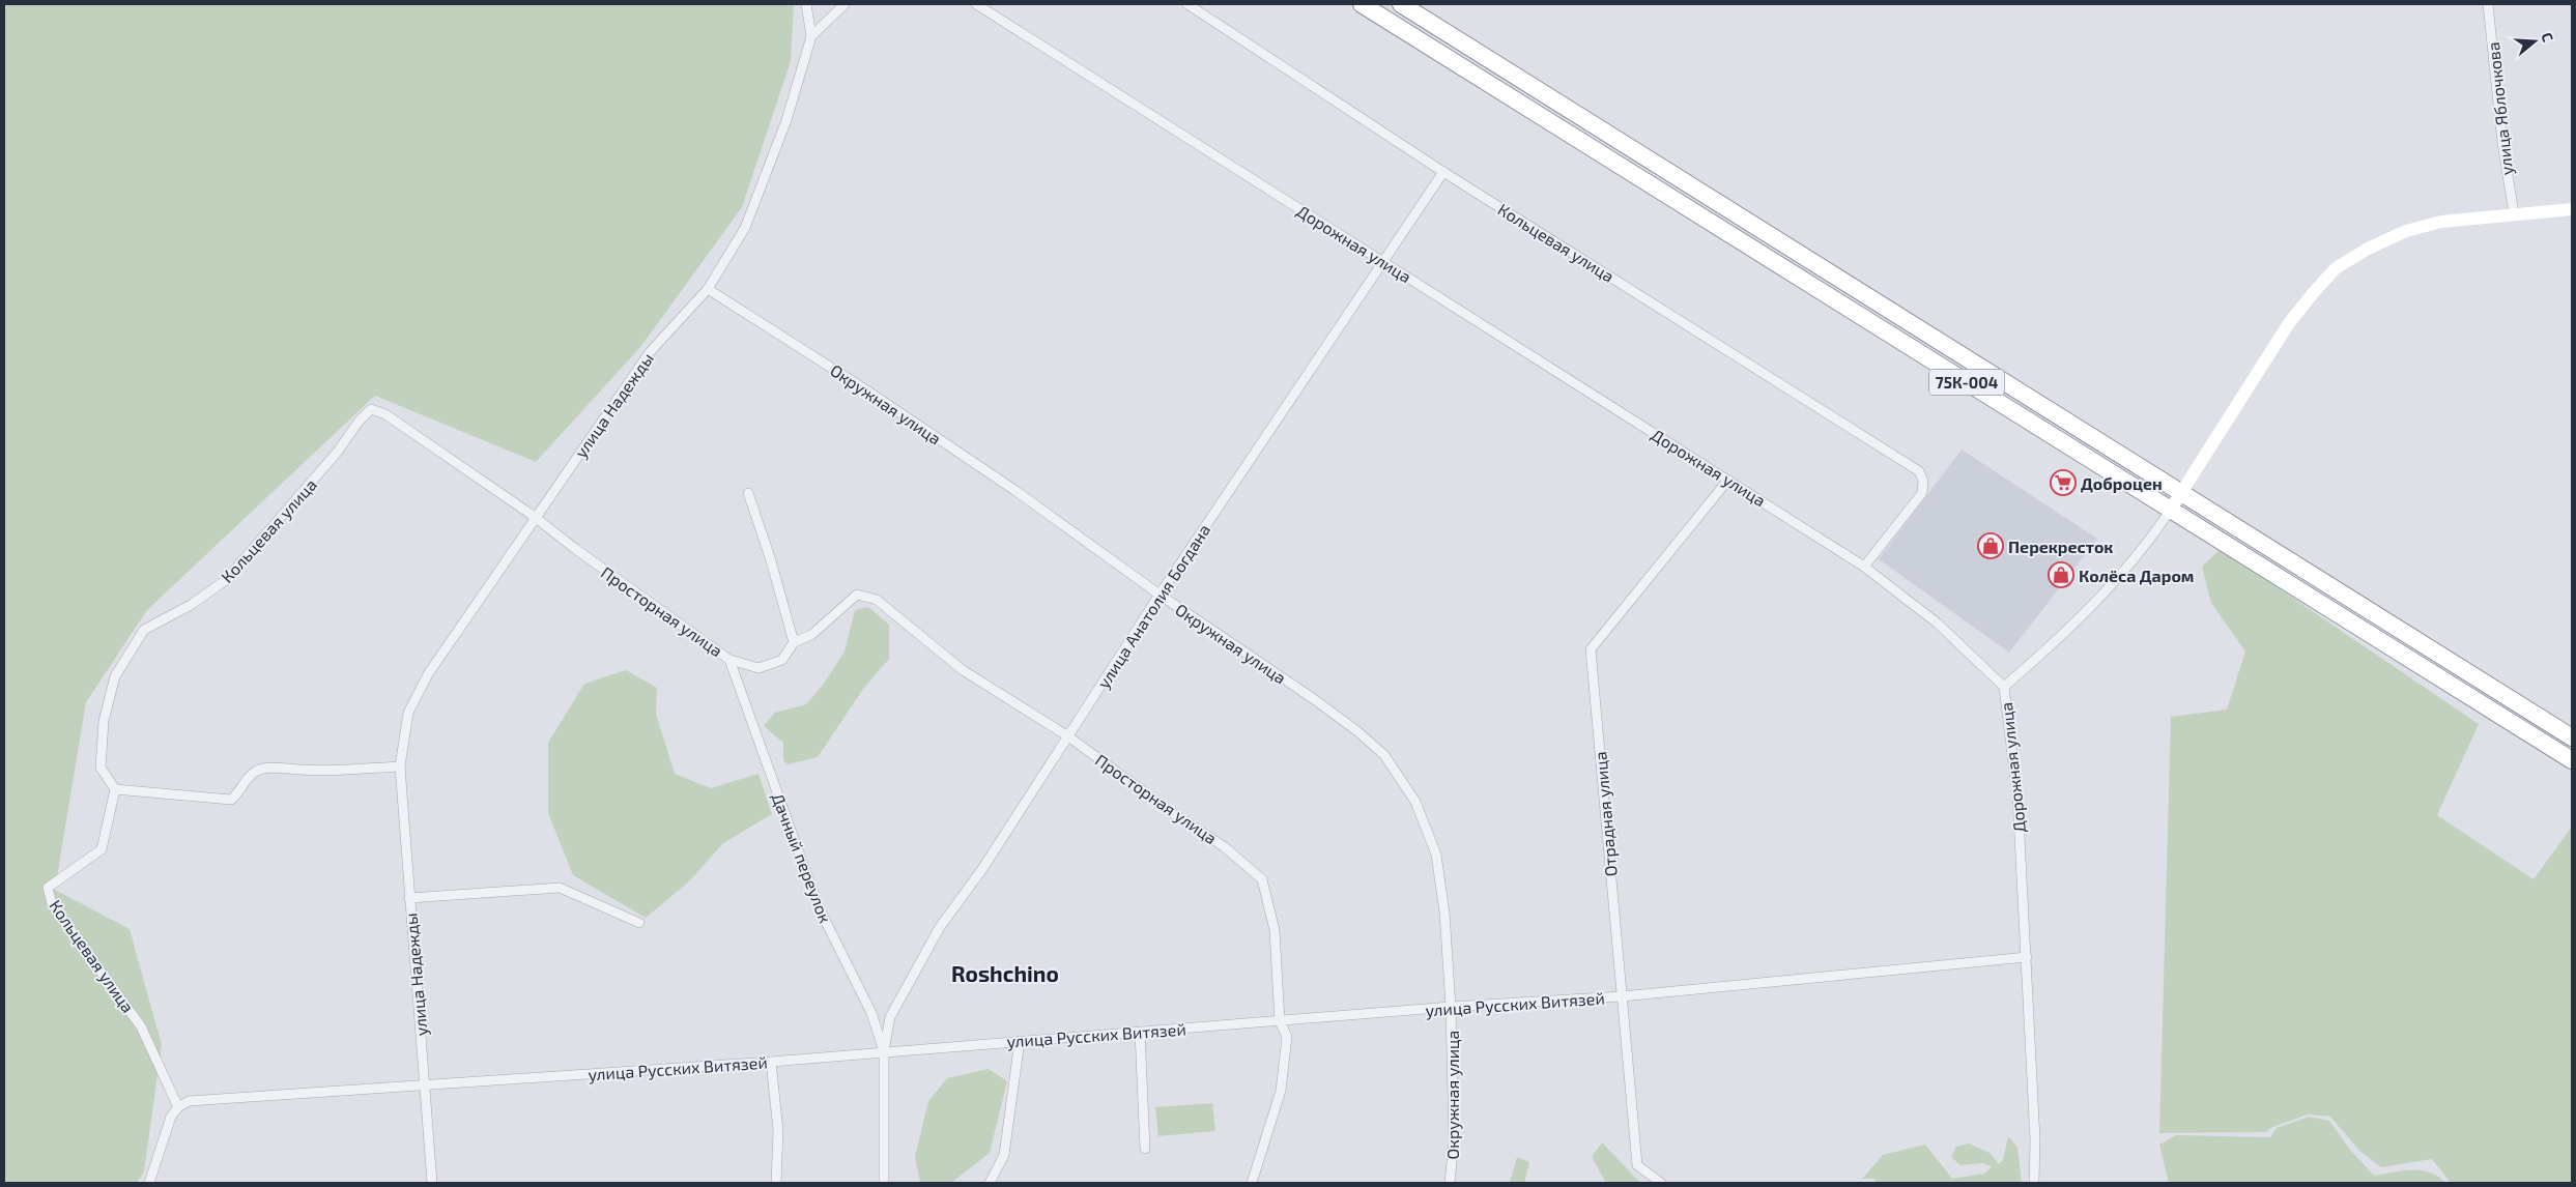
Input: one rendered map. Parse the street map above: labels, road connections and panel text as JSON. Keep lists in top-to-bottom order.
{
  "streets": {
    "highway": ["75К-004"],
    "street": [
      "улица Яблочкова",
      "Кольцевая улица",
      "Дорожная улица",
      "Окружная улица",
      "улица Надежды",
      "улица Анатолия Богдана",
      "Просторная улица",
      "Отрадная улица",
      "Дачный переулок",
      "улица Русских Витязей"
    ]
  },
  "crossings": [
    ["Кольцевая улица", "Дорожная улица"],
    ["Кольцевая улица", "улица Анатолия Богдана"],
    ["Кольцевая улица", "Просторная улица"],
    ["Кольцевая улица", "улица Русских Витязей"],
    ["Дорожная улица", "улица Анатолия Богдана"],
    ["Дорожная улица", "Отрадная улица"],
    ["Дорожная улица", "улица Русских Витязей"],
    ["Окружная улица", "улица Надежды"],
    ["Окружная улица", "улица Анатолия Богдана"],
    ["Окружная улица", "улица Русских Витязей"],
    ["улица Надежды", "Просторная улица"],
    ["улица Надежды", "улица Русских Витязей"],
    ["улица Анатолия Богдана", "Просторная улица"],
    ["улица Анатолия Богдана", "Дачный переулок"],
    ["улица Анатолия Богдана", "улица Русских Витязей"],
    ["Просторная улица", "Дачный переулок"],
    ["Просторная улица", "улица Русских Витязей"],
    ["Отрадная улица", "улица Русских Витязей"],
    ["Дачный переулок", "улица Русских Витязей"]
  ],
  "districts": ["Roshchino"],
  "places": {
    "supermarket": ["Доброцен"],
    "shop": ["Перекресток", "Колёса Даром"]
  },
  "north": "right"
}
